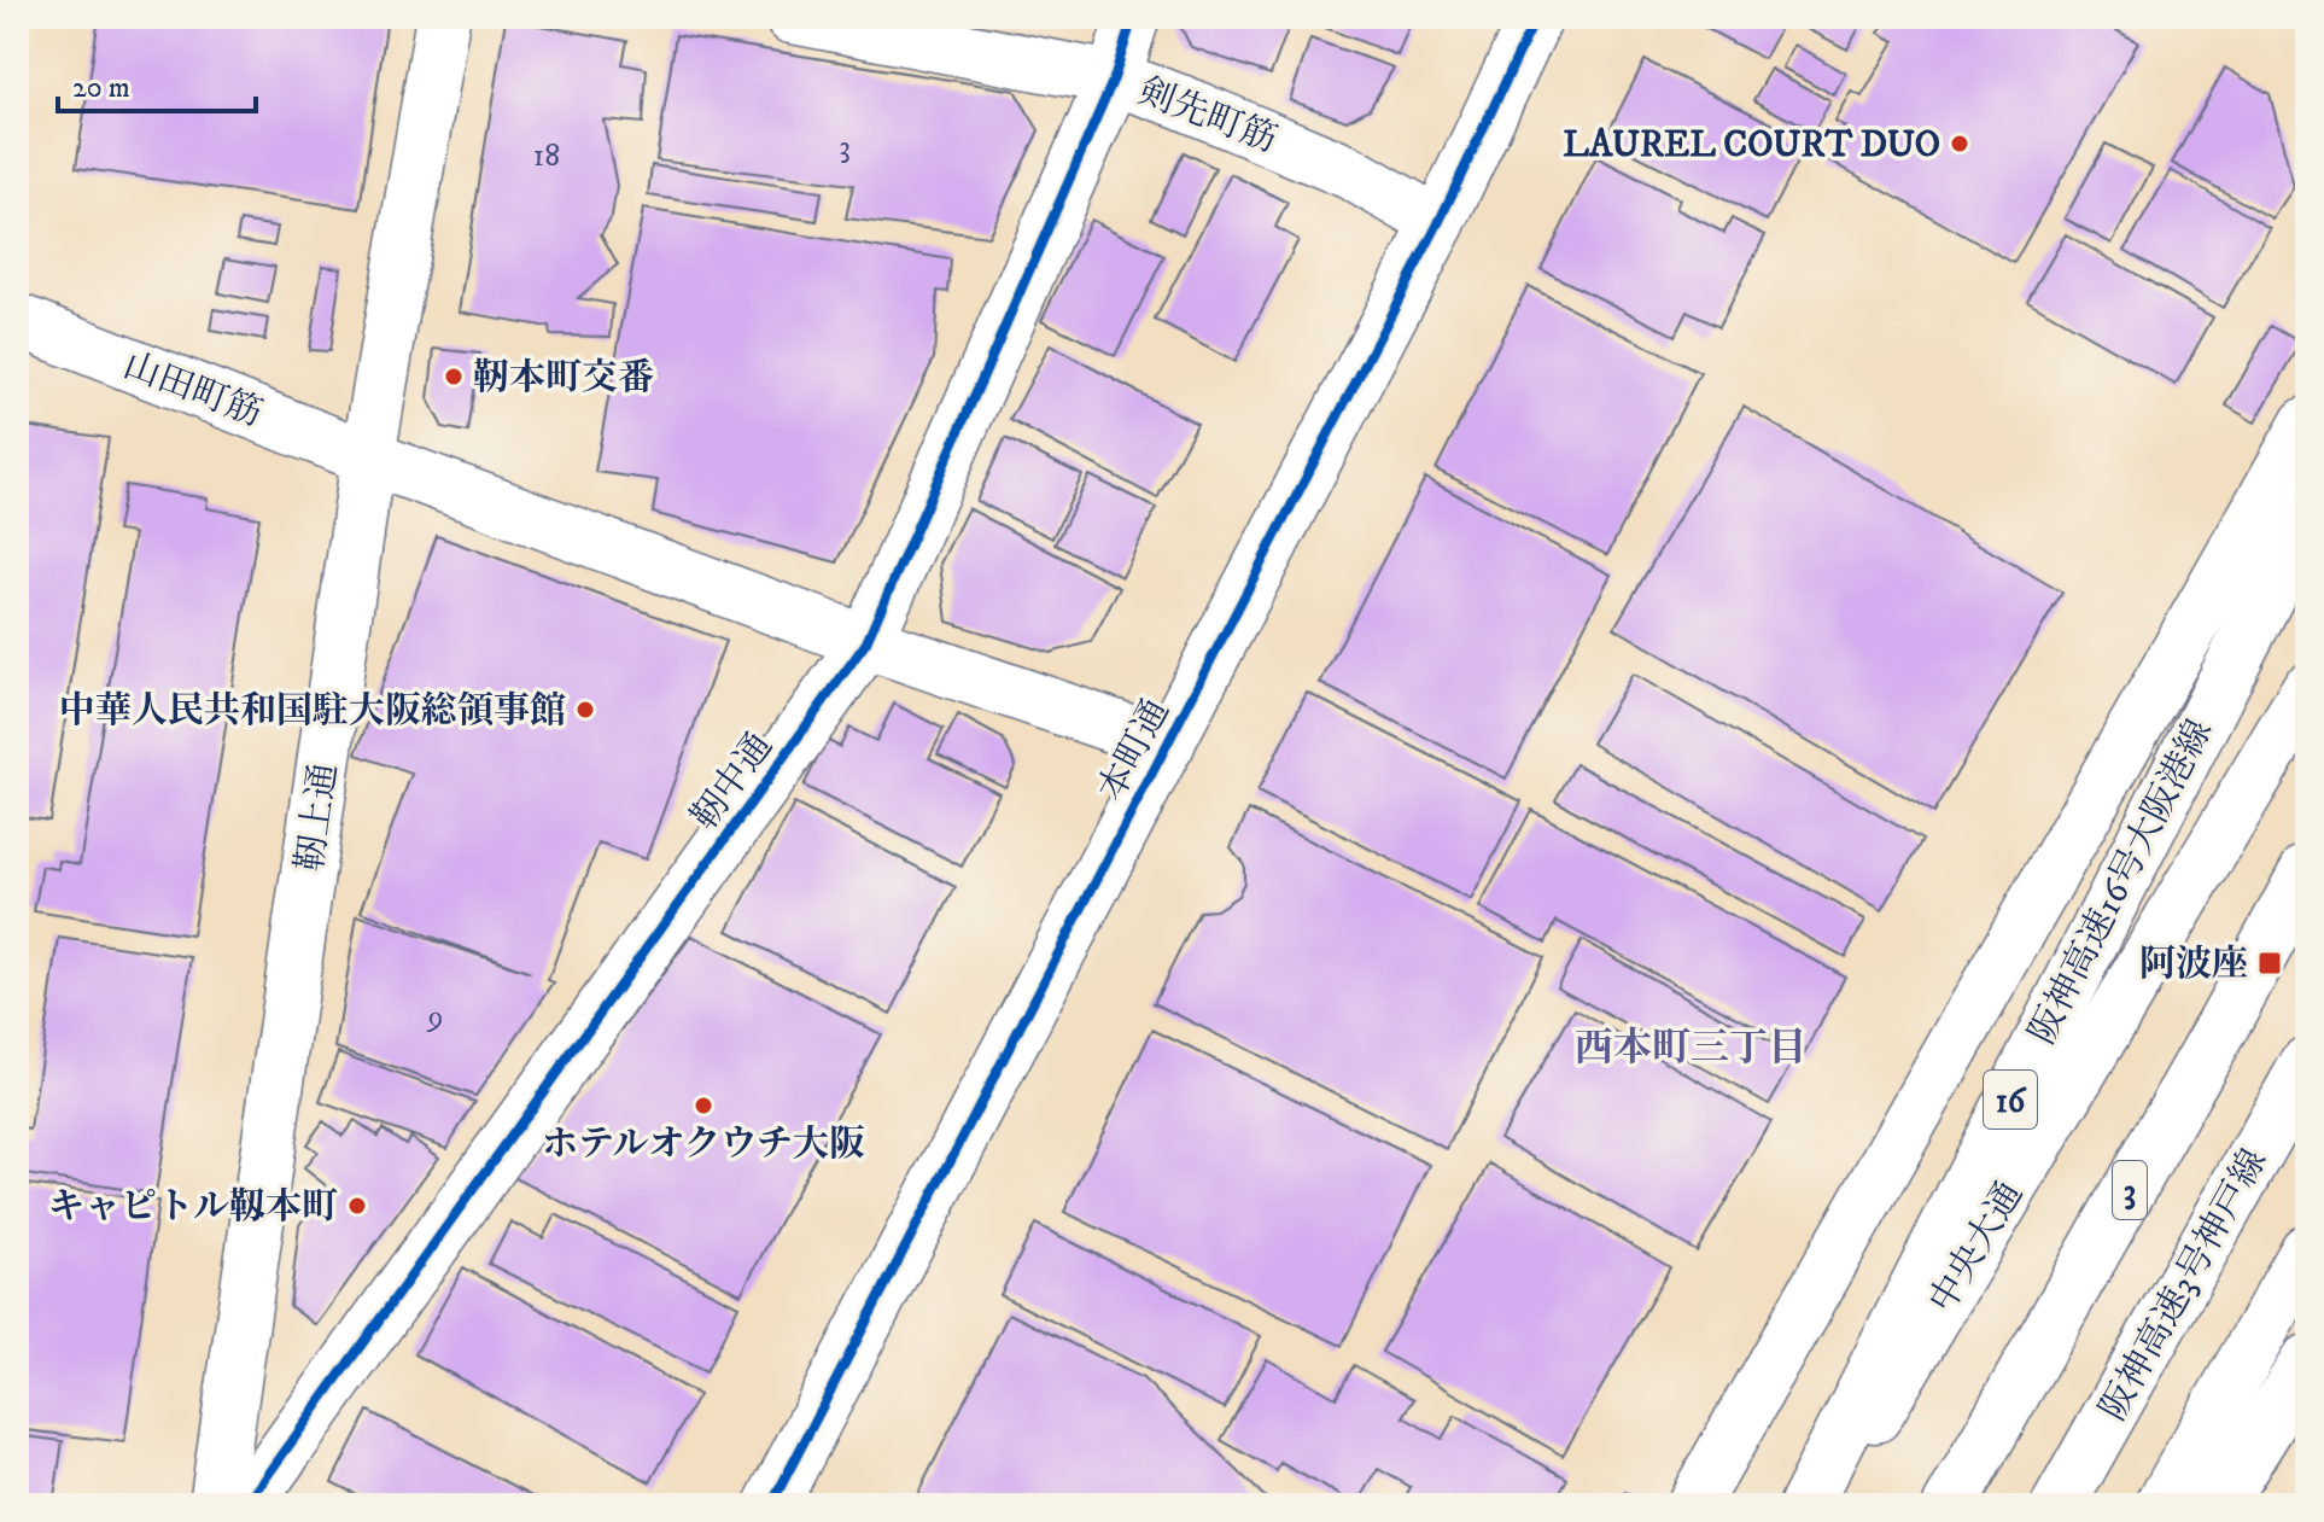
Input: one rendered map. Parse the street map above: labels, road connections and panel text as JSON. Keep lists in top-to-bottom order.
{
  "streets": {
    "main road": [
      "剣先町筋",
      "山田町筋",
      "本町通",
      "靭中通",
      "靭上通",
      "阪神高速16号大阪港線",
      "16",
      "3",
      "中央大通",
      "阪神高速3号神戸線"
    ]
  },
  "crossings": [
    ["剣先町筋", "本町通"],
    ["剣先町筋", "靭中通"],
    ["山田町筋", "本町通"],
    ["山田町筋", "靭中通"],
    ["山田町筋", "靭上通"]
  ],
  "districts": ["西本町三丁目"],
  "places": {
    "other": [
      "LAUREL COURT DUO",
      "靭本町交番",
      "中華人民共和国駐大阪総領事館",
      "ホテルオクウチ大阪",
      "キャピトル靱本町"
    ],
    "transit": ["阿波座"]
  },
  "house_numbers": ["3", "18", "9"],
  "scale_bar": "20 m"
}
